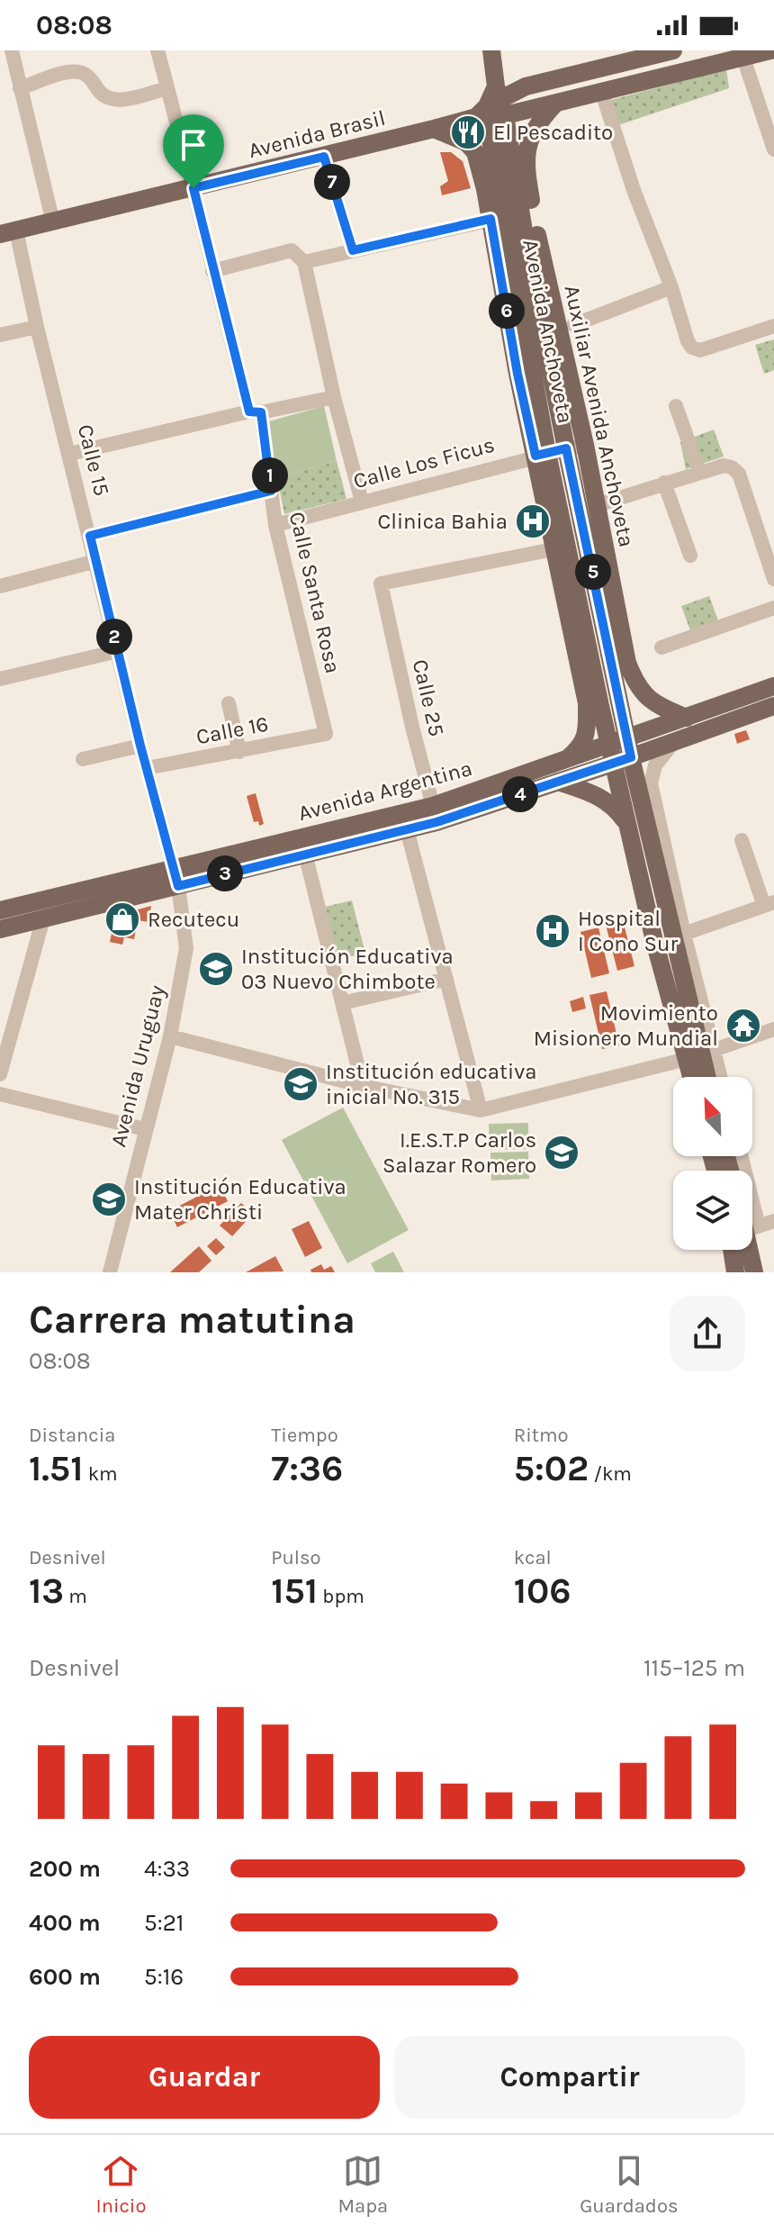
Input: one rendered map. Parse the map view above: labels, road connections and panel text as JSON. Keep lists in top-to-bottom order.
{
  "streets": {
    "main road": [
      "Avenida Brasil",
      "Avenida Anchoveta",
      "Auxiliar Avenida Anchoveta",
      "Avenida Argentina"
    ],
    "street": [
      "Calle 15",
      "Calle Los Ficus",
      "Calle Santa Rosa",
      "Calle 25",
      "Calle 16",
      "Avenida Uruguay"
    ]
  },
  "crossings": [
    ["Avenida Brasil", "Avenida Anchoveta"],
    ["Avenida Brasil", "Auxiliar Avenida Anchoveta"],
    ["Avenida Brasil", "Calle 15"],
    ["Avenida Brasil", "Calle Santa Rosa"],
    ["Avenida Anchoveta", "Calle Los Ficus"],
    ["Avenida Anchoveta", "Avenida Argentina"],
    ["Auxiliar Avenida Anchoveta", "Calle Los Ficus"],
    ["Auxiliar Avenida Anchoveta", "Avenida Argentina"],
    ["Calle 15", "Calle 16"],
    ["Calle 15", "Avenida Argentina"],
    ["Calle 15", "Avenida Uruguay"],
    ["Calle Los Ficus", "Calle Santa Rosa"],
    ["Calle Santa Rosa", "Calle 16"],
    ["Calle 25", "Avenida Argentina"],
    ["Avenida Argentina", "Avenida Uruguay"]
  ],
  "places": {
    "restaurant": ["El Pescadito"],
    "hospital": ["Clinica Bahia", "Hospital I Cono Sur"],
    "shop": ["Recutecu"],
    "school or university": [
      "Institución Educativa 03 Nuevo Chimbote",
      "Institución educativa inicial No. 315",
      "I.E.S.T.P Carlos Salazar Romero",
      "Institución Educativa Mater Christi"
    ],
    "temple": ["Movimiento Misionero Mundial"]
  },
  "north": "top left",
  "page": {
    "status": "08:08",
    "pins": [
      "7",
      "6",
      "1",
      "5",
      "2",
      "4",
      "3"
    ],
    "heading": ["Carrera matutina", "08:08"],
    "stats": [
      ["Distancia", "1.51 km"],
      ["Tiempo", "7:36"],
      ["Ritmo", "5:02 /km"],
      ["Desnivel", "13 m"],
      ["Pulso", "151 bpm"],
      ["kcal", "106"]
    ],
    "chart": ["Desnivel", "115–125 m"],
    "list": [
      {
        "name": "200 m",
        "note": "4:33"
      },
      {
        "name": "400 m",
        "note": "5:21"
      },
      {
        "name": "600 m",
        "note": "5:16"
      }
    ],
    "buttons": ["Guardar", "Compartir"],
    "tabs": ["Inicio", "Mapa", "Guardados"]
  }
}
